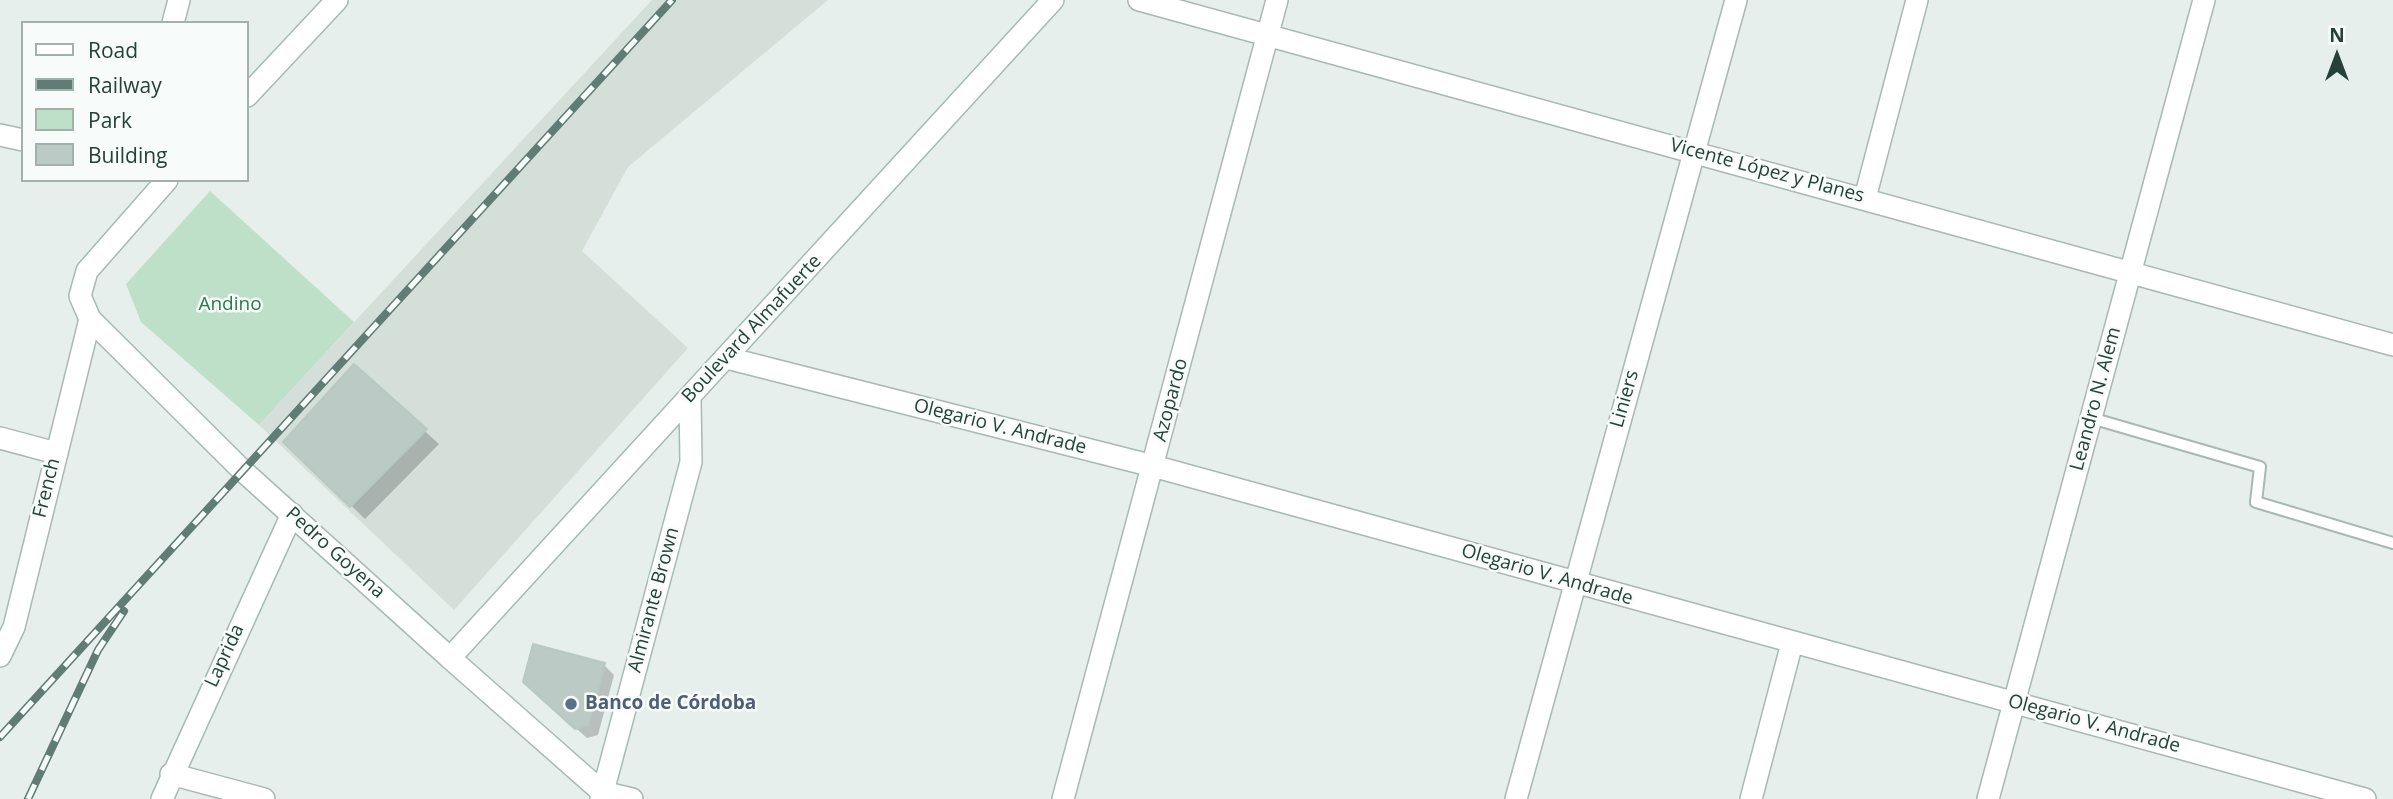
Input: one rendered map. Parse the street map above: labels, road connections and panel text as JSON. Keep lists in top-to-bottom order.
{
  "streets": {
    "street": [
      "Vicente López y Planes",
      "Boulevard Almafuerte",
      "Liniers",
      "Leandro N. Alem",
      "Azopardo",
      "Olegario V. Andrade",
      "French",
      "Pedro Goyena",
      "Almirante Brown",
      "Laprida"
    ]
  },
  "crossings": [
    ["Vicente López y Planes", "Liniers"],
    ["Vicente López y Planes", "Leandro N. Alem"],
    ["Vicente López y Planes", "Azopardo"],
    ["Boulevard Almafuerte", "Olegario V. Andrade"],
    ["Boulevard Almafuerte", "Pedro Goyena"],
    ["Boulevard Almafuerte", "Almirante Brown"],
    ["Liniers", "Olegario V. Andrade"],
    ["Leandro N. Alem", "Olegario V. Andrade"],
    ["Azopardo", "Olegario V. Andrade"],
    ["French", "Pedro Goyena"],
    ["Pedro Goyena", "Almirante Brown"],
    ["Pedro Goyena", "Laprida"]
  ],
  "parks": ["Andino"],
  "places": ["Banco de Córdoba"],
  "legend": [
    "Road",
    "Railway",
    "Park",
    "Building"
  ],
  "north": "top"
}
